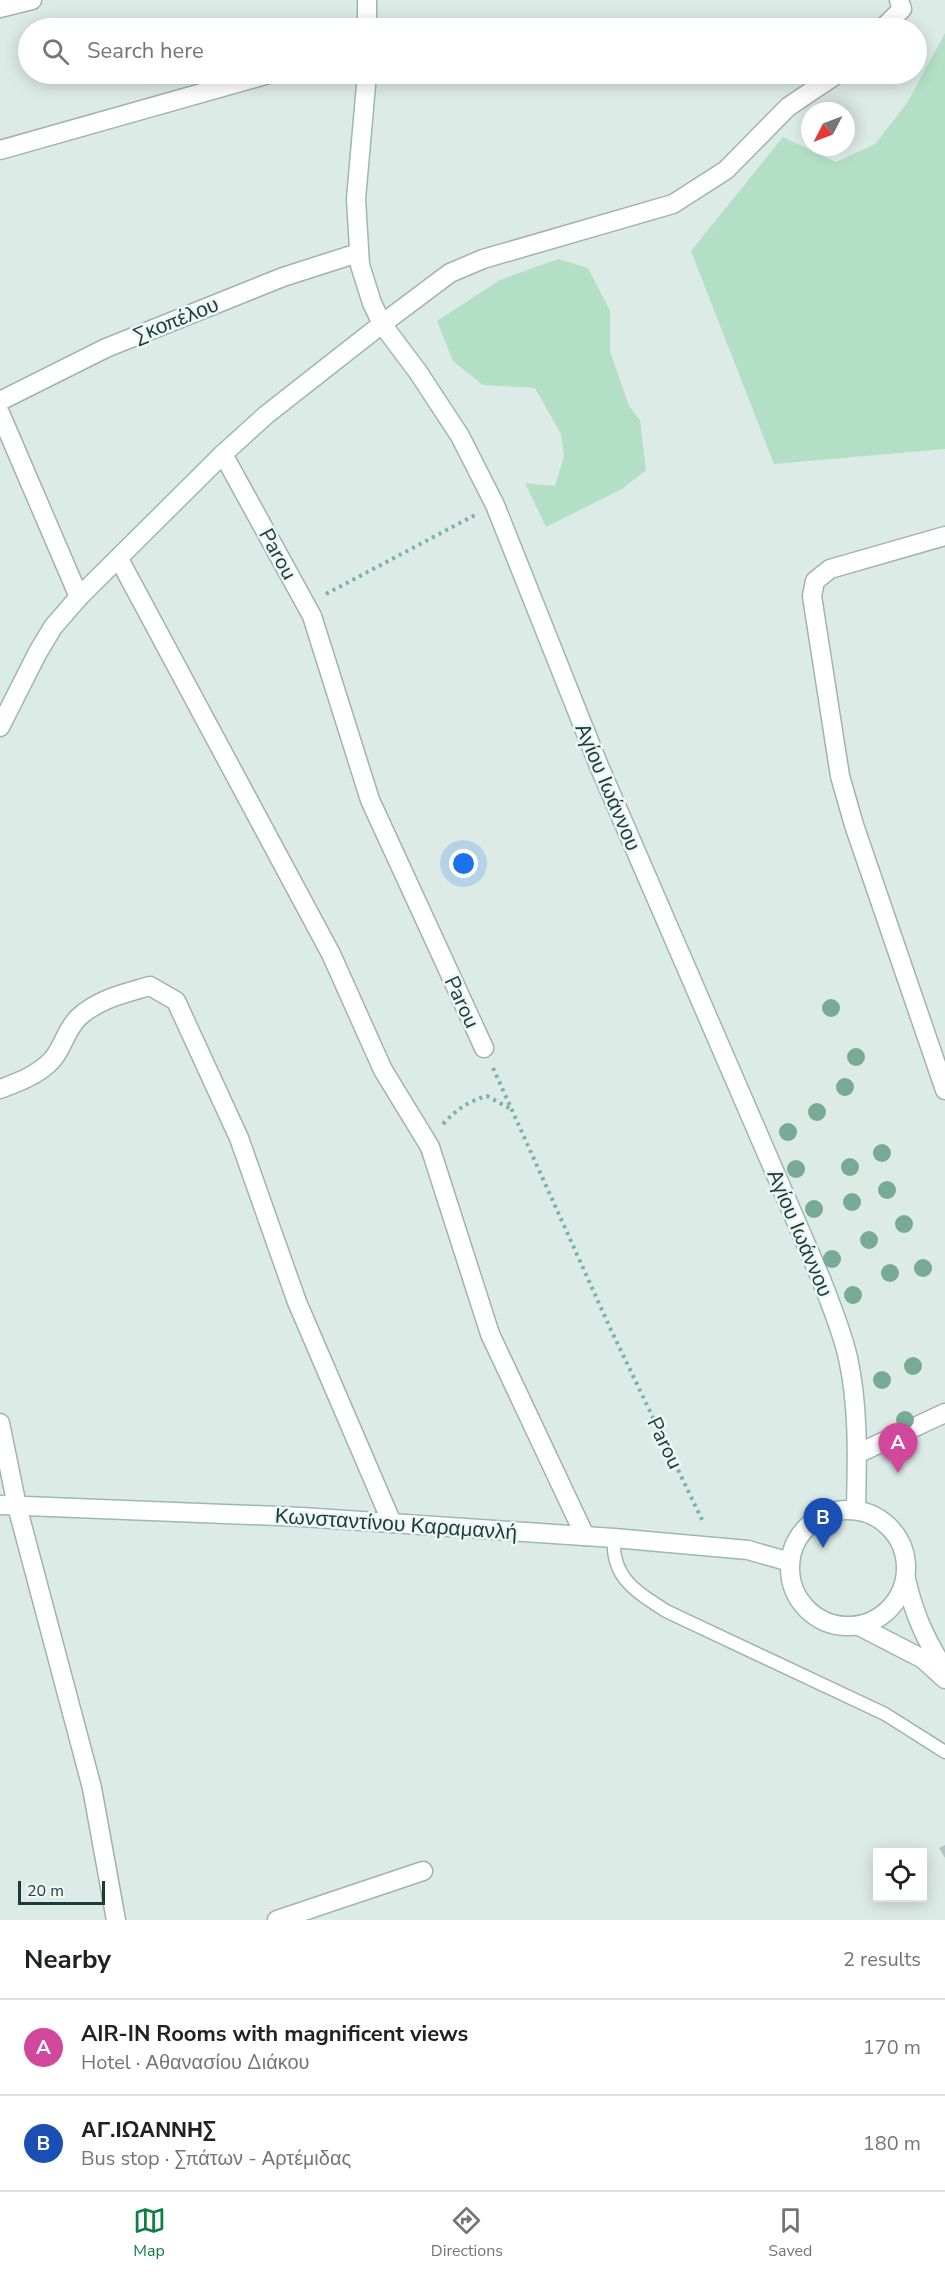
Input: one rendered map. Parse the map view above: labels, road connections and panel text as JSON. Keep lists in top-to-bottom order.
{
  "streets": {
    "street": [
      "Σκοπέλου",
      "Parou",
      "Αγίου Ιωάννου",
      "Κωνσταντίνου Καραμανλή"
    ]
  },
  "crossings": [
    ["Σκοπέλου", "Αγίου Ιωάννου"],
    ["Parou", "Κωνσταντίνου Καραμανλή"],
    ["Αγίου Ιωάννου", "Κωνσταντίνου Καραμανλή"]
  ],
  "scale_bar": "20 m",
  "north": "bottom left",
  "page": {
    "search": "Search here",
    "pins": ["A", "B"],
    "scale": "20 m",
    "heading": ["Nearby", "2 results"],
    "list": [
      {
        "mark": "A",
        "name": "AIR-IN Rooms with magnificent views",
        "note": "Hotel · Αθανασίου Διάκου",
        "value": "170 m"
      },
      {
        "mark": "B",
        "name": "ΑΓ.ΙΩΑΝΝΗΣ",
        "note": "Bus stop · Σπάτων - Αρτέμιδας",
        "value": "180 m"
      }
    ],
    "nav": ["Map", "Directions", "Saved"]
  }
}
